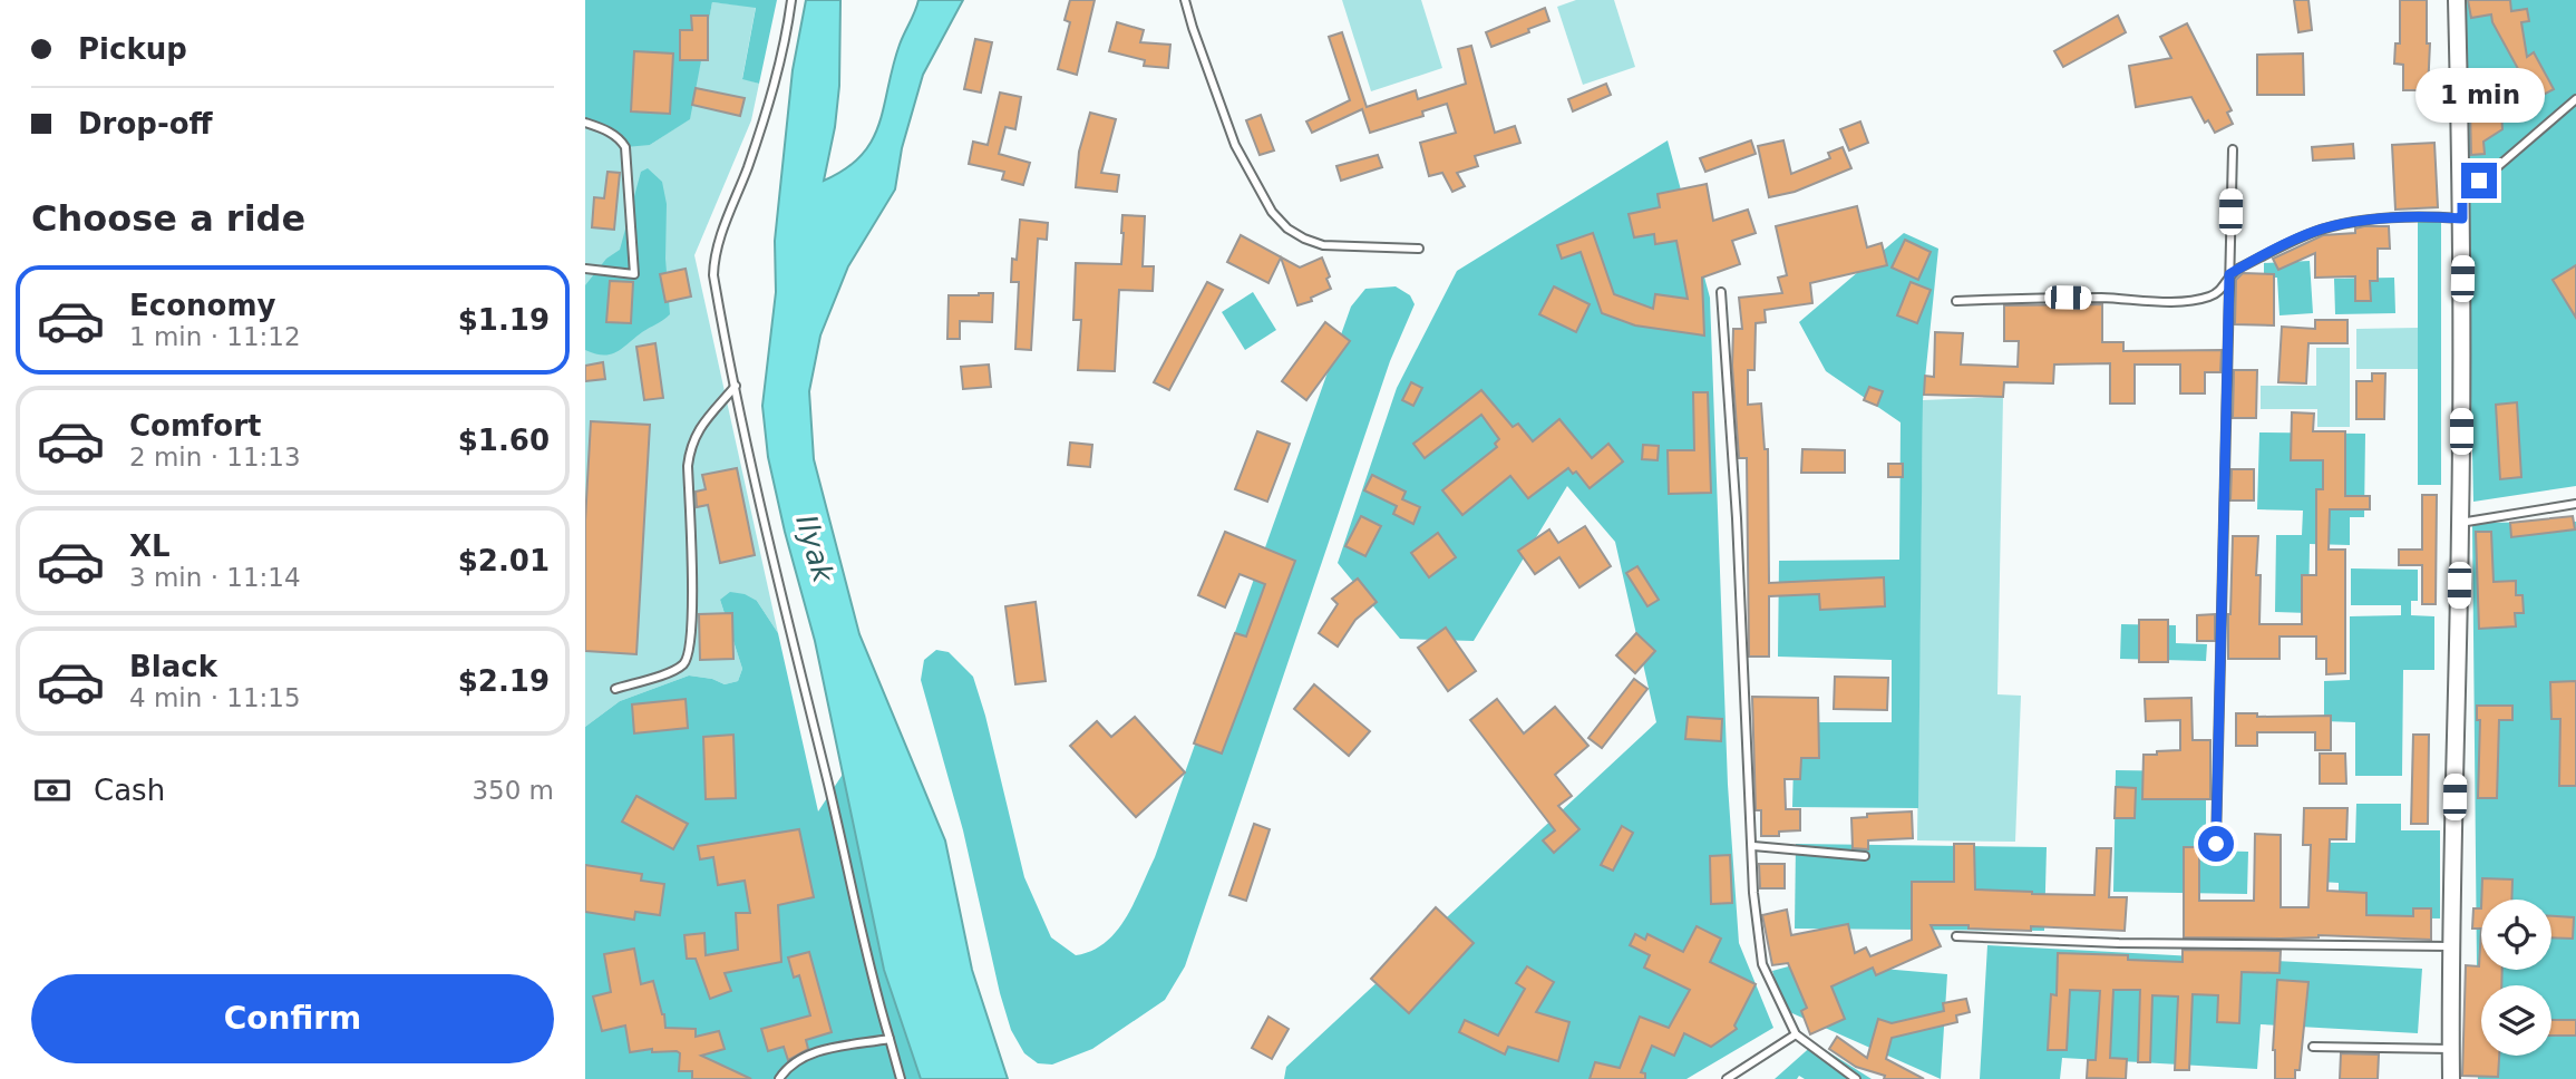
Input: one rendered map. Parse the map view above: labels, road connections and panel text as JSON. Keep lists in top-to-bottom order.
{
  "water": ["Ilyak"],
  "page": {
    "banner": ["Pickup", "Drop-off"],
    "bubble": "1 min",
    "heading": "Choose a ride",
    "list": [
      {
        "name": "Economy",
        "note": "1 min · 11:12",
        "value": "$1.19"
      },
      {
        "name": "Comfort",
        "note": "2 min · 11:13",
        "value": "$1.60"
      },
      {
        "name": "XL",
        "note": "3 min · 11:14",
        "value": "$2.01"
      },
      {
        "name": "Black",
        "note": "4 min · 11:15",
        "value": "$2.19"
      }
    ],
    "pay": ["Cash", "350 m"],
    "buttons": "Confirm"
  }
}
